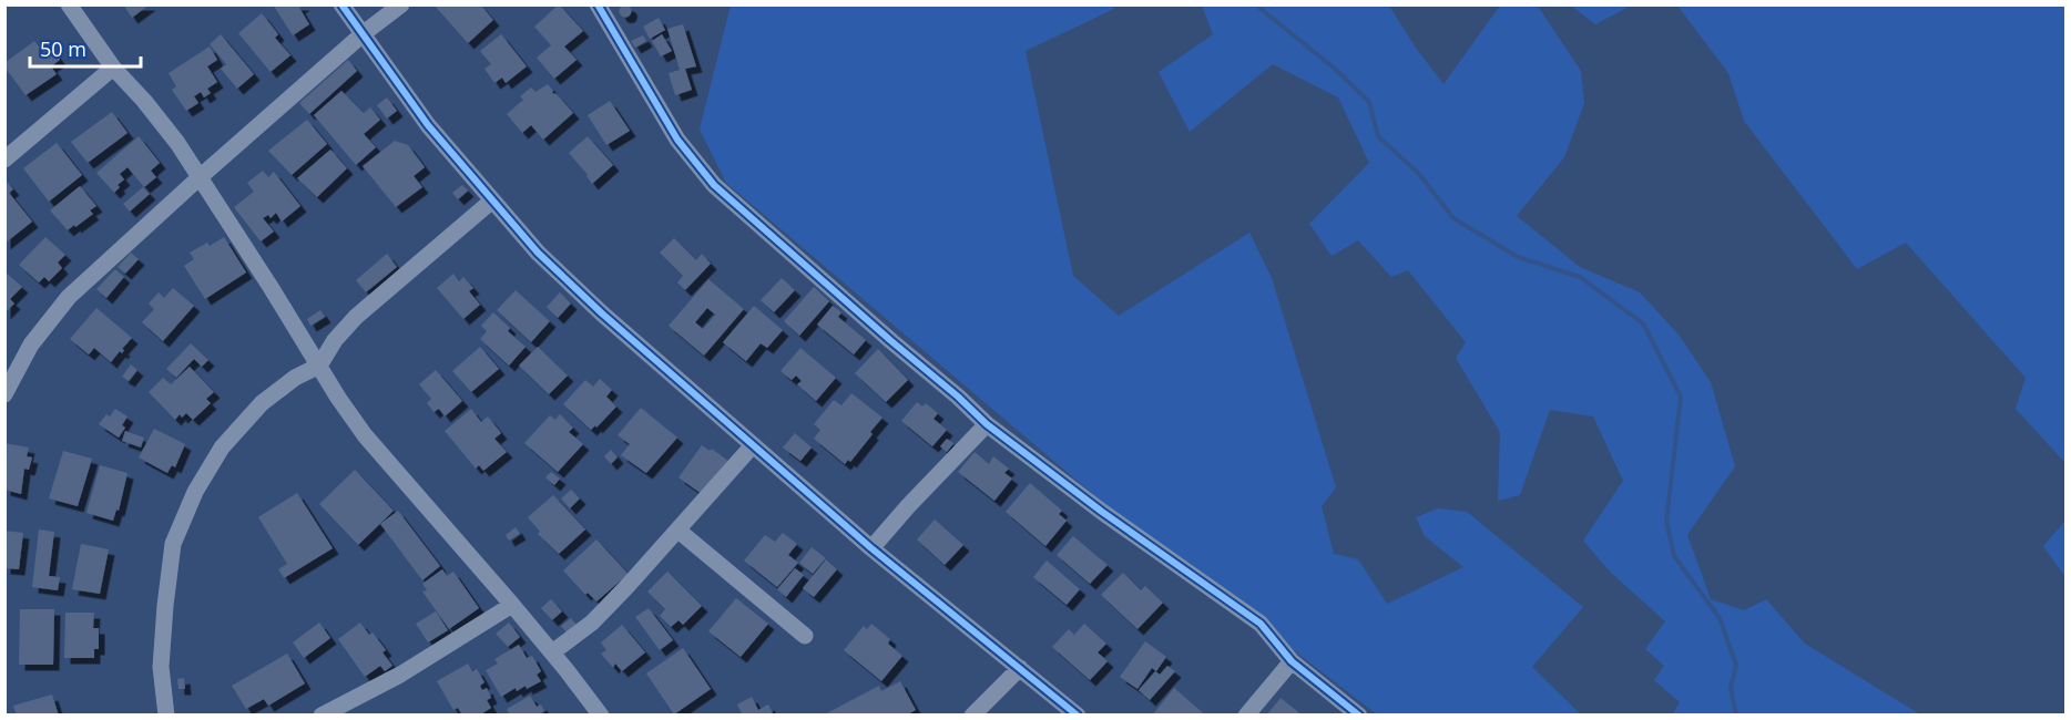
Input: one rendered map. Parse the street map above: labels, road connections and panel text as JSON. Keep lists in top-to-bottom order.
{
  "scale_bar": "50 m"
}
